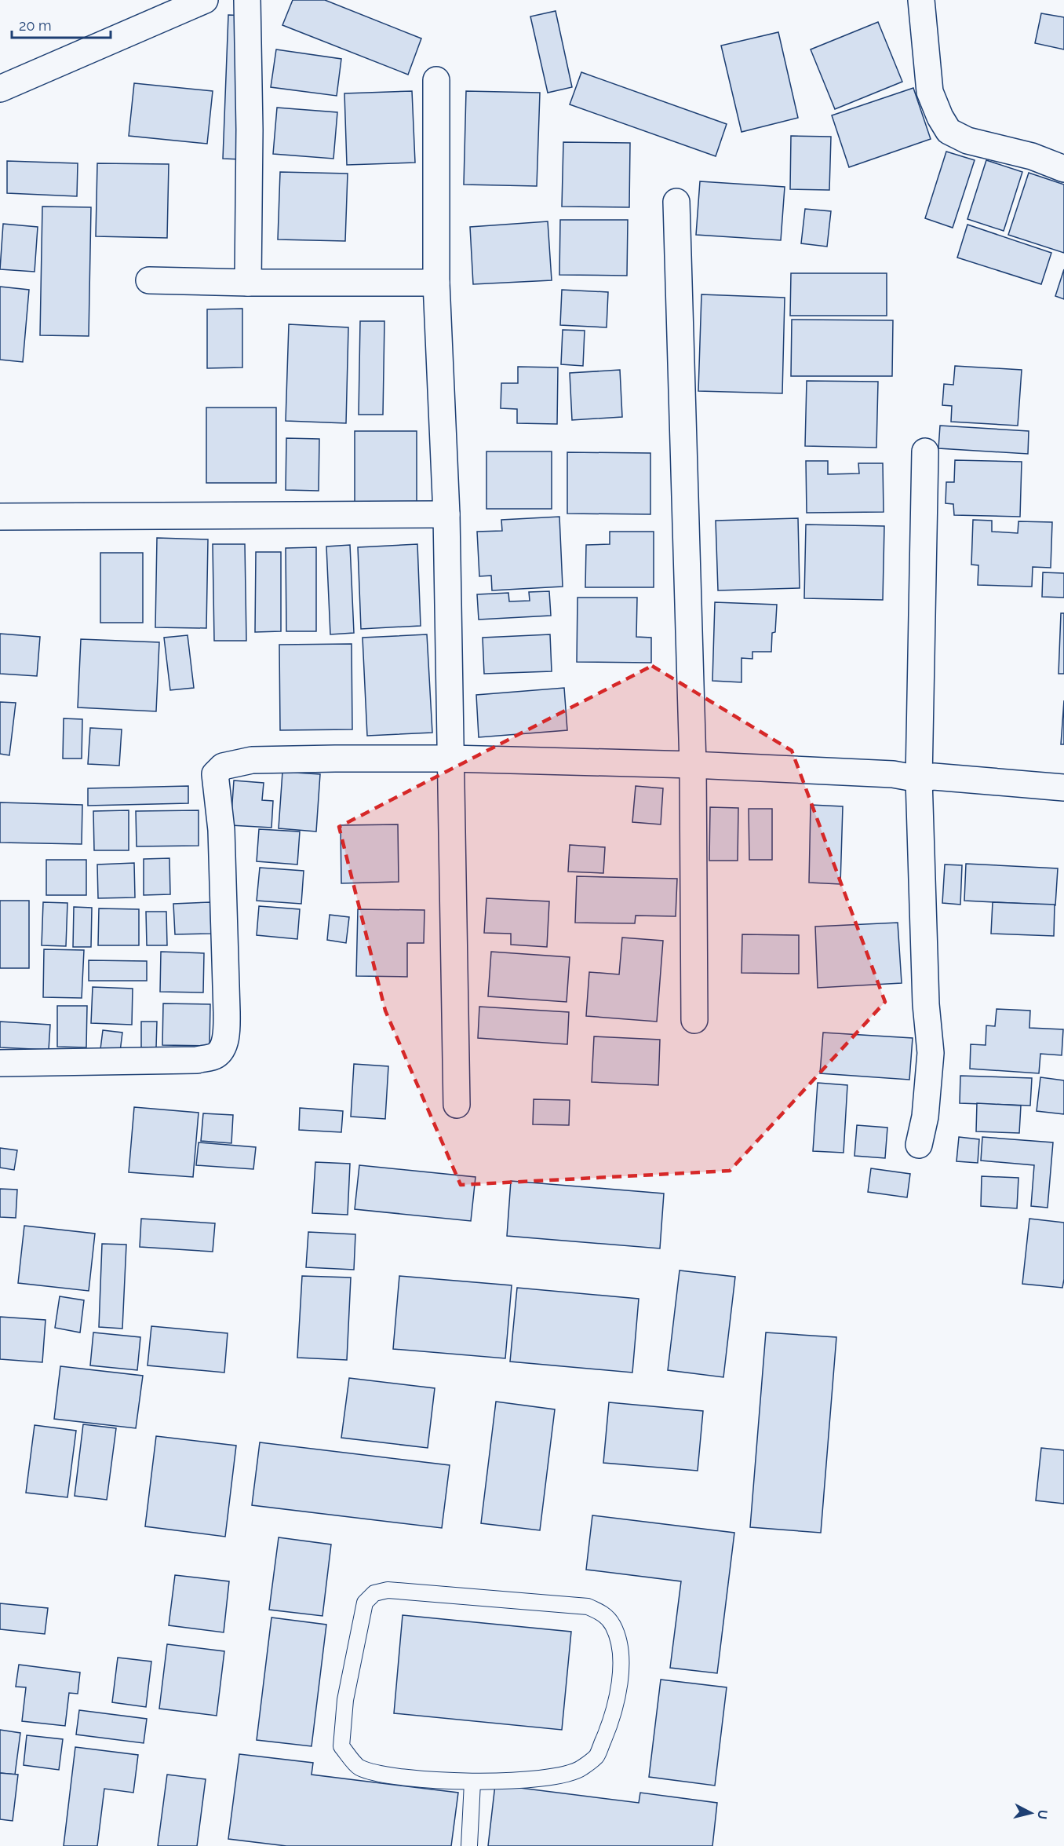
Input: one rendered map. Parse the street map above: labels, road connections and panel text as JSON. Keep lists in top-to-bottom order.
{
  "scale_bar": "20 m",
  "north": "right"
}
